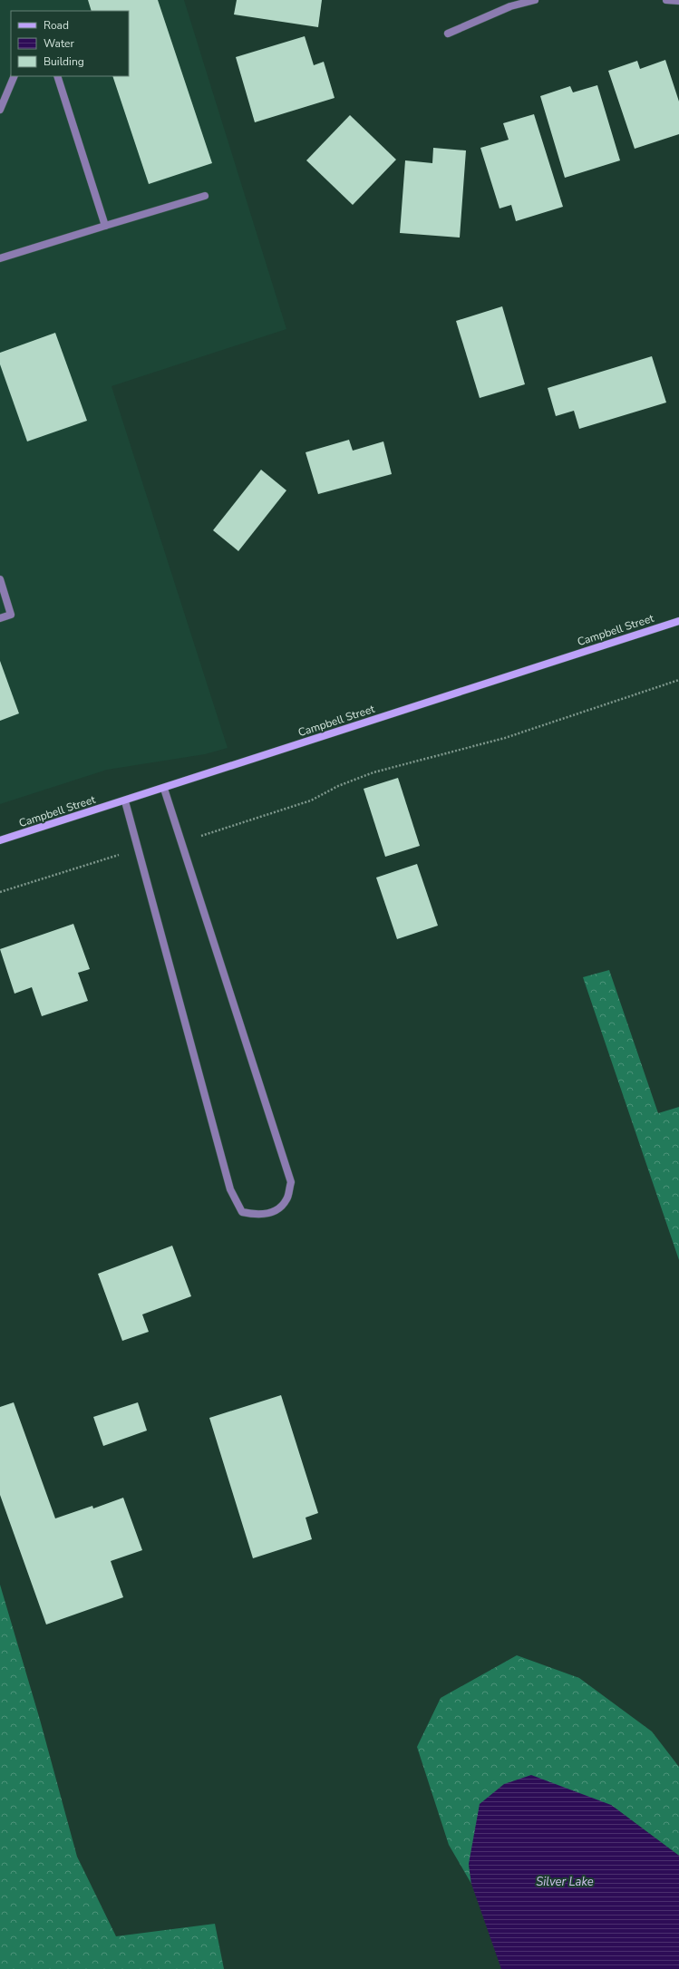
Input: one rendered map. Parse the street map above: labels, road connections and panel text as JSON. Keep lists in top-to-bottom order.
{
  "streets": {
    "main road": ["Campbell Street"]
  },
  "water": ["Silver Lake"],
  "legend": ["Road", "Water", "Building"]
}
